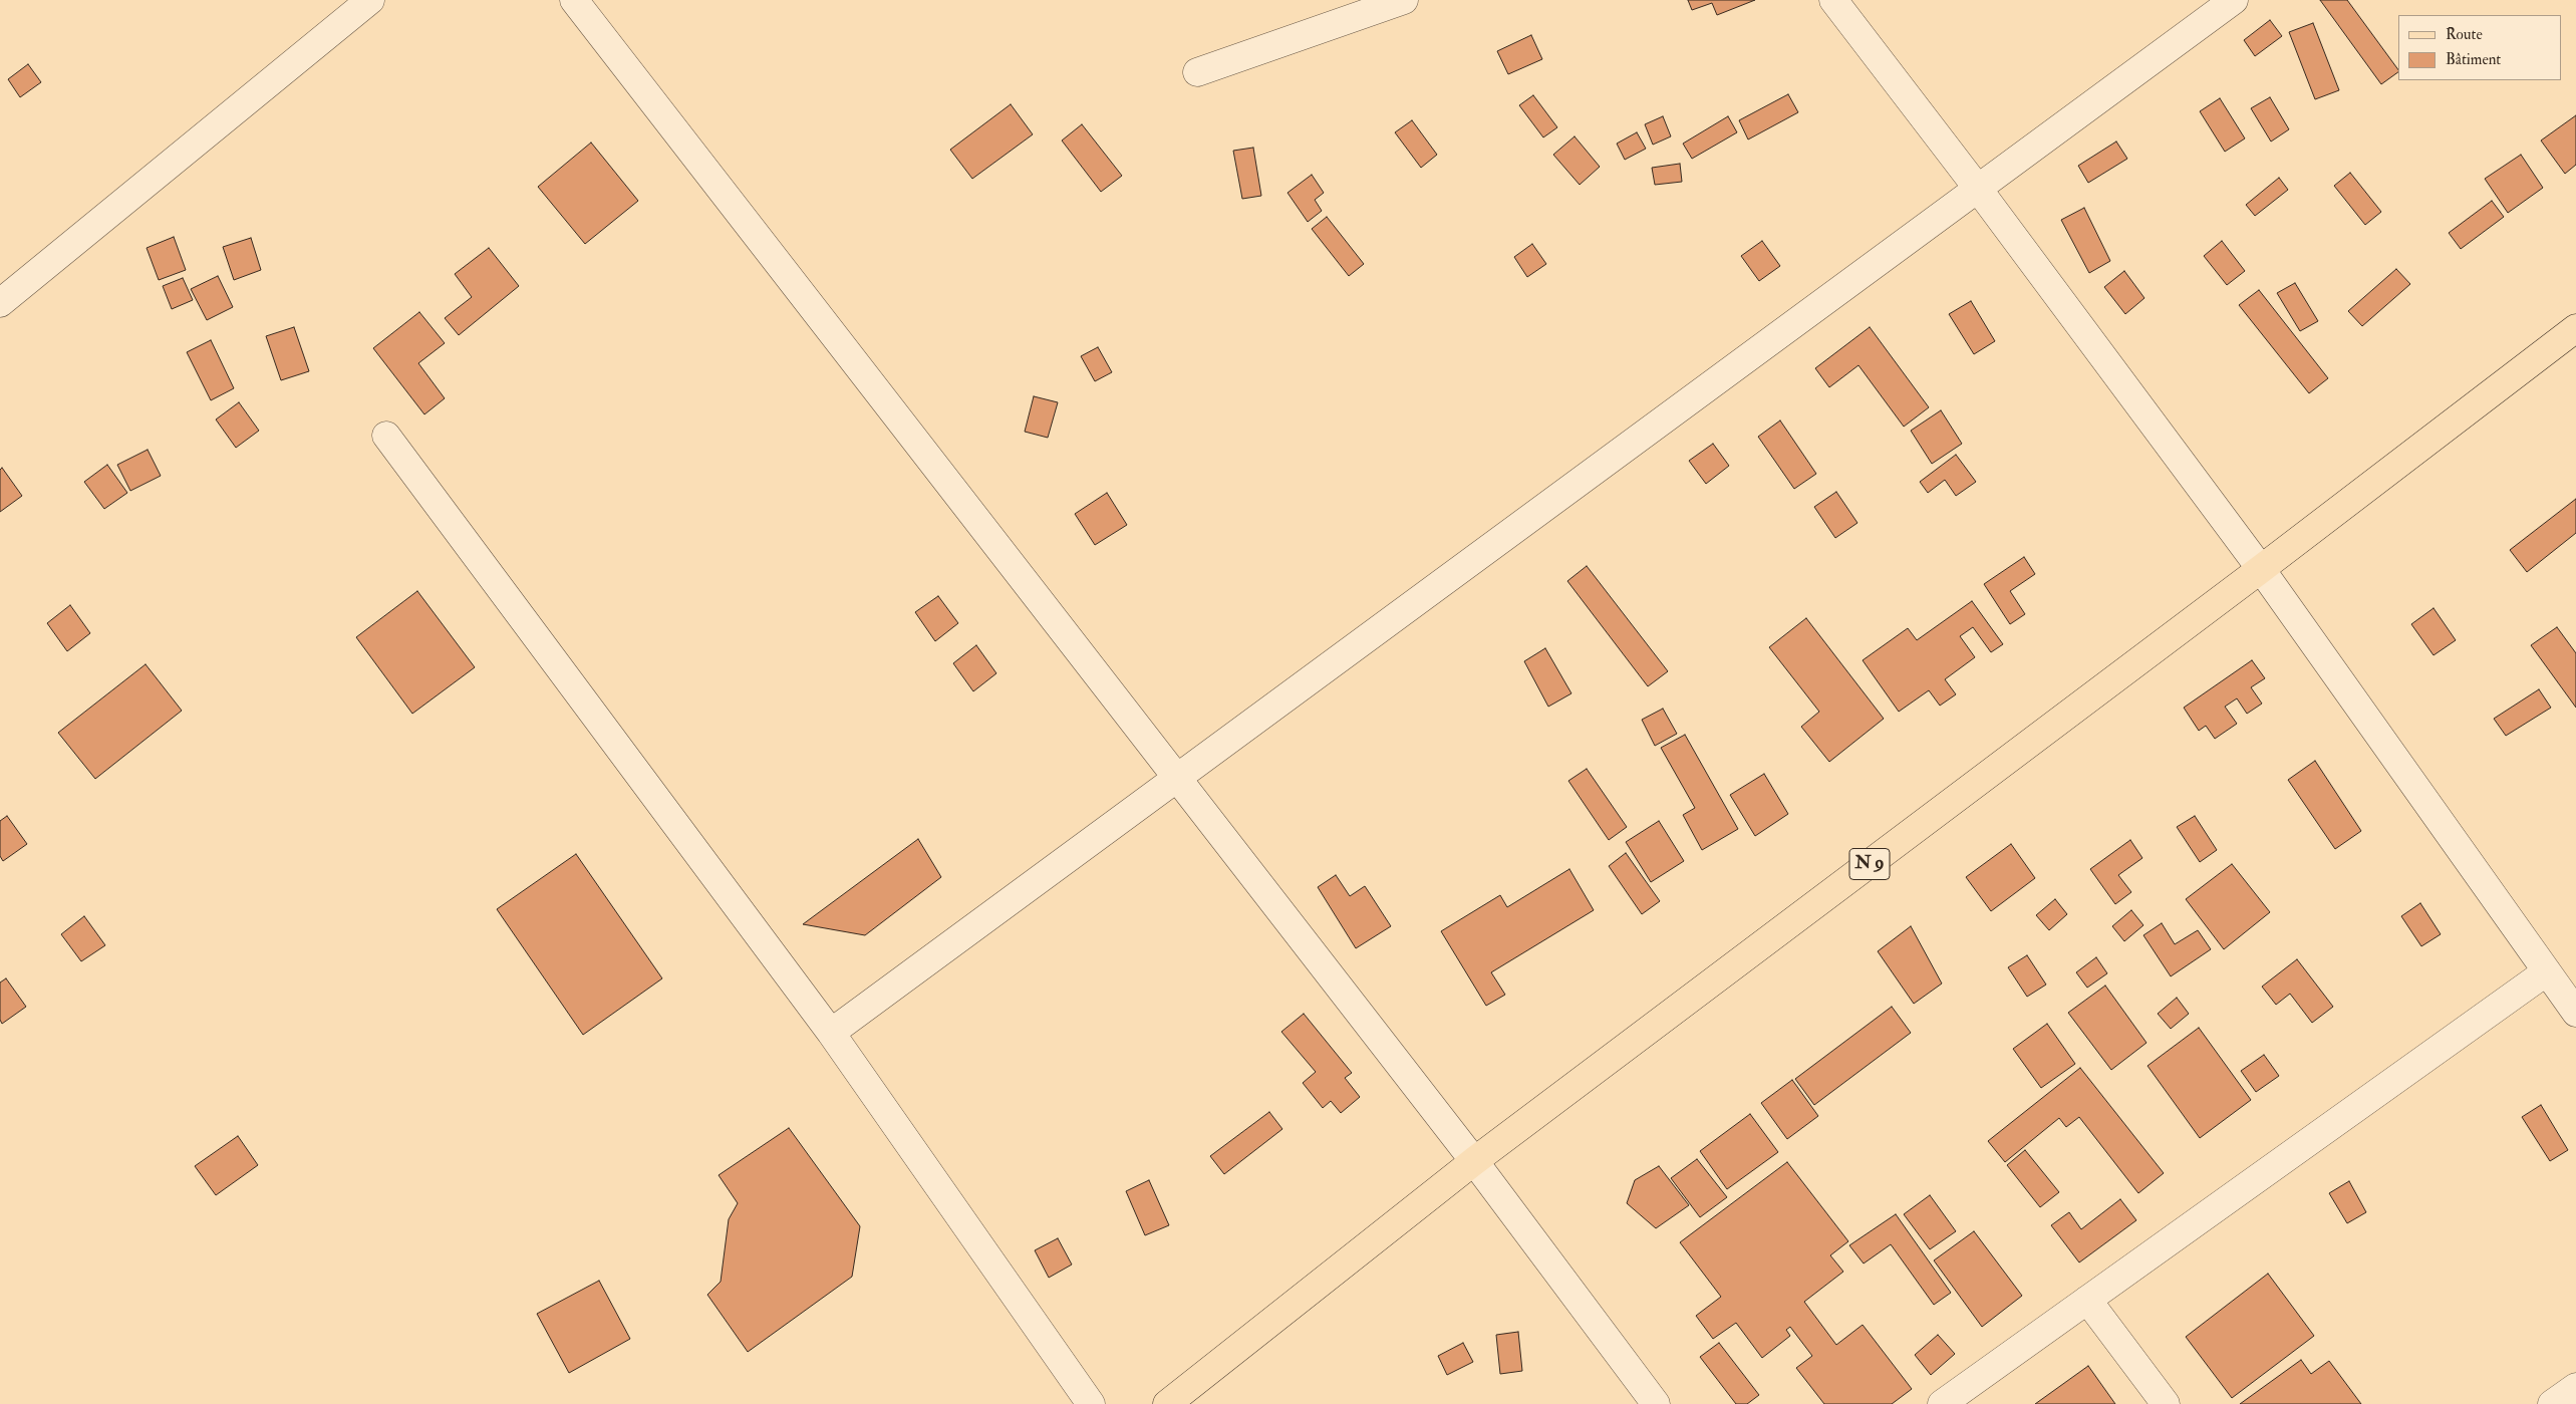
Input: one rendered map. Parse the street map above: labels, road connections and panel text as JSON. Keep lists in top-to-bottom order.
{
  "streets": {
    "main road": ["N 9"]
  },
  "legend": ["Route", "Bâtiment"]
}
